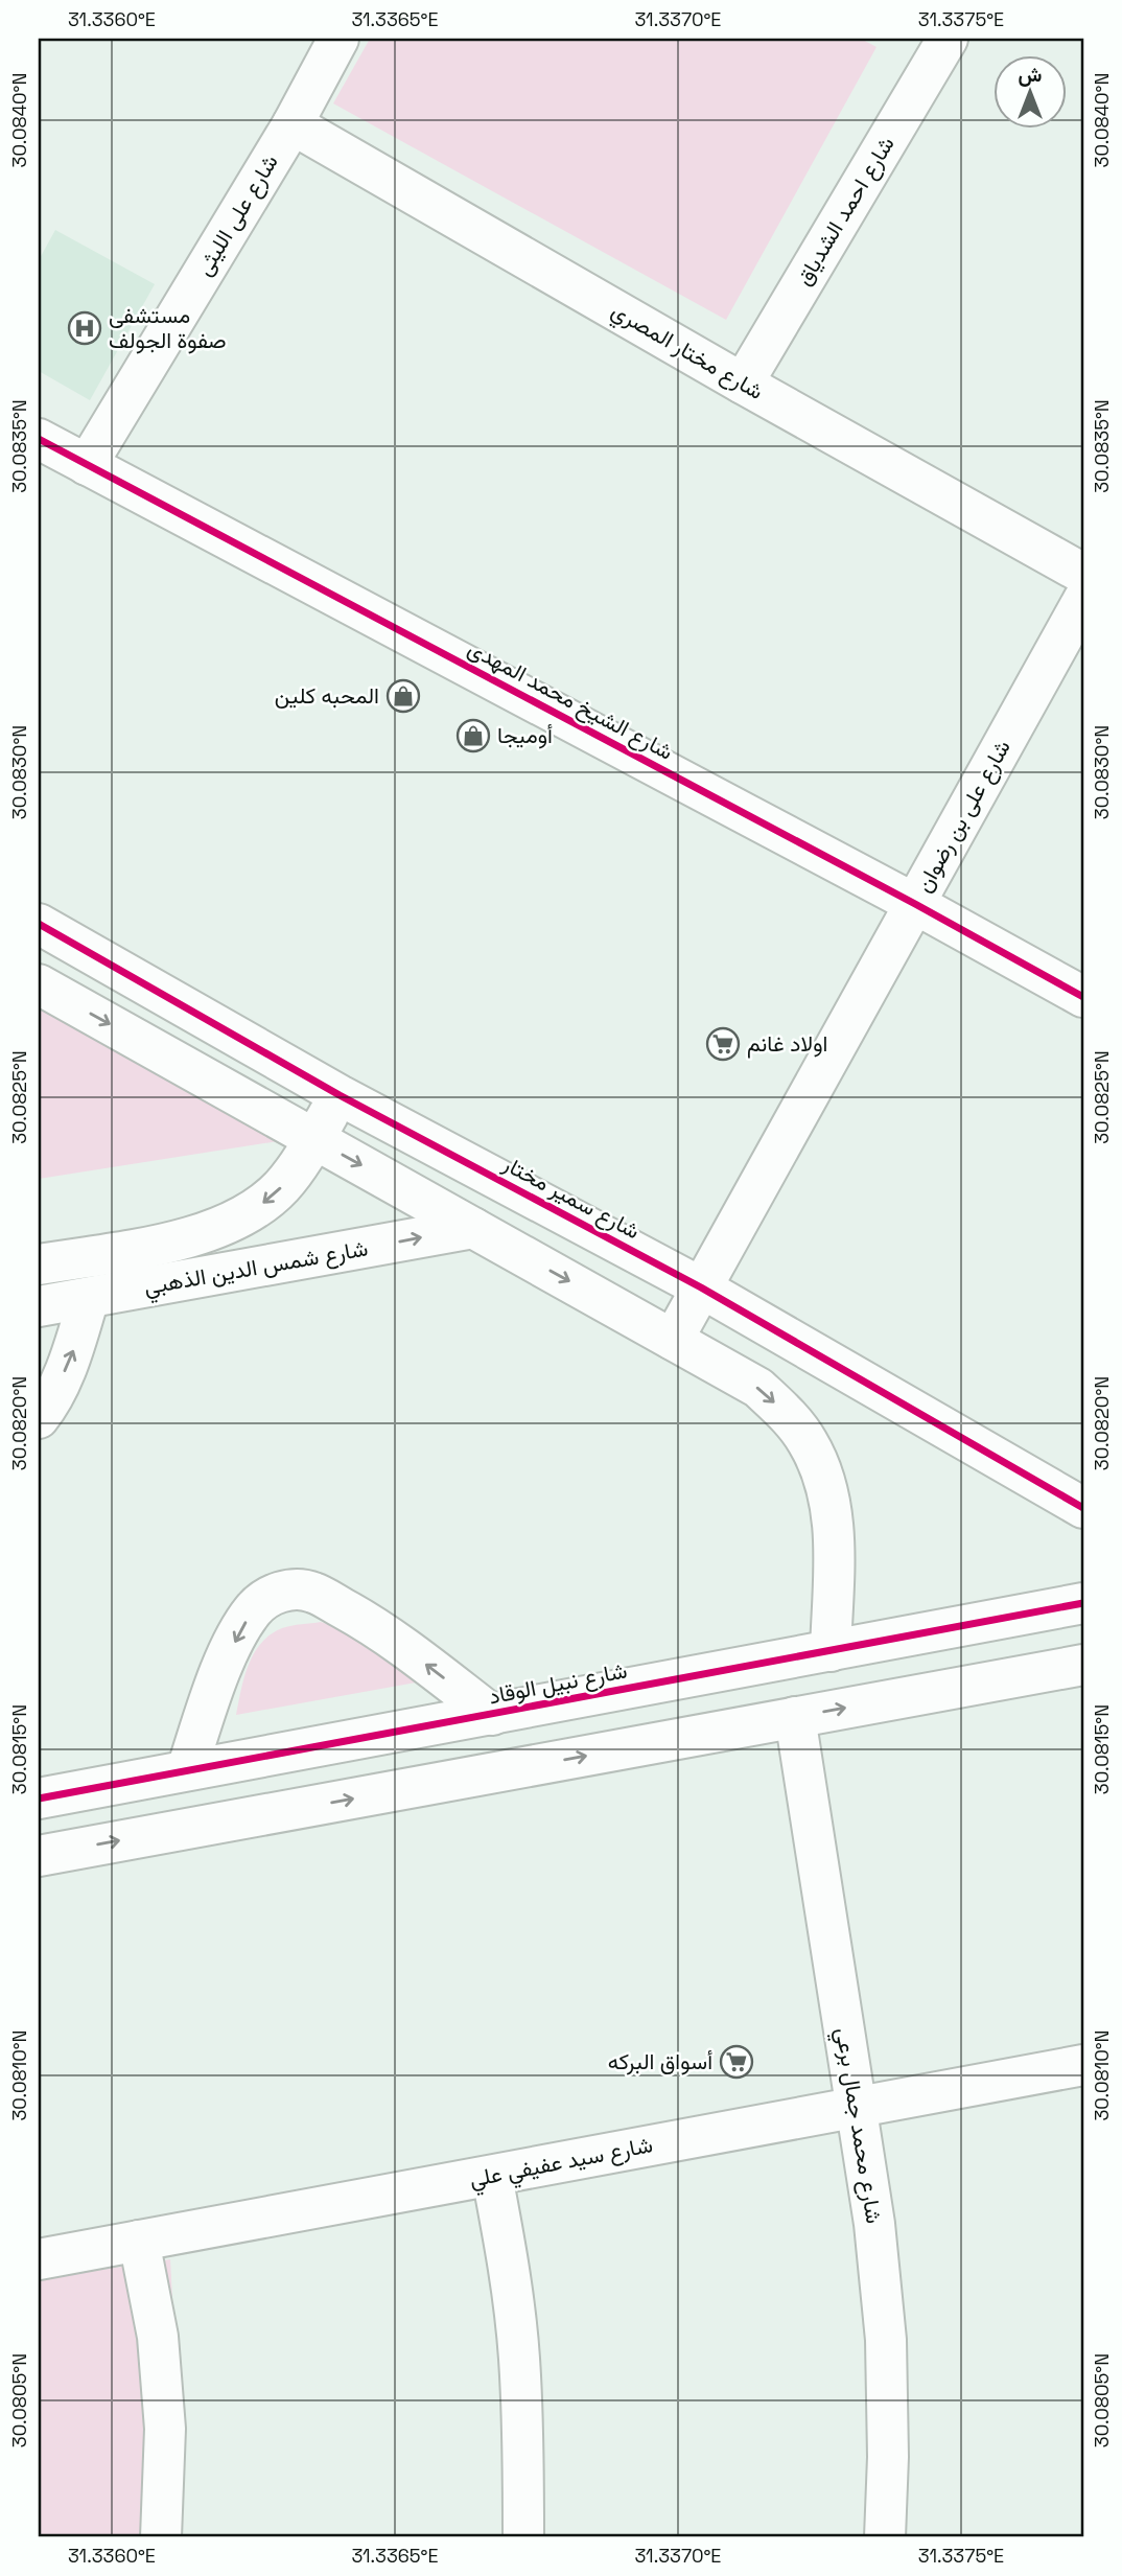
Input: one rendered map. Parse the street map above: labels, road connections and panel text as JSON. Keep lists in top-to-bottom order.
{
  "streets": {
    "street": [
      "شارع احمد الشدياق",
      "شارع على الليثى",
      "شارع مختار المصري",
      "شارع الشيخ محمد المهدى",
      "شارع على بن رضوان",
      "شارع سمير مختار",
      "شارع شمس الدين الذهبي",
      "شارع نبيل الوقاد",
      "شارع محمد جمال برعي",
      "شارع سيد عفيفي علي"
    ]
  },
  "crossings": [
    ["شارع احمد الشدياق", "شارع مختار المصري"],
    ["شارع على الليثى", "شارع مختار المصري"],
    ["شارع على الليثى", "شارع الشيخ محمد المهدى"],
    ["شارع الشيخ محمد المهدى", "شارع على بن رضوان"],
    ["شارع على بن رضوان", "شارع سمير مختار"],
    ["شارع سمير مختار", "شارع شمس الدين الذهبي"],
    ["شارع محمد جمال برعي", "شارع سيد عفيفي علي"]
  ],
  "places": {
    "hospital": ["مستشفى صفوة الجولف"],
    "shop": ["المحبه كلين", "أوميجا"],
    "supermarket": ["اولاد غانم", "أسواق البركه"]
  },
  "north": "top",
  "coordinates": [
    "31.3360°E",
    "31.3365°E",
    "31.3370°E",
    "31.3375°E",
    "30.0840°N",
    "30.0835°N",
    "30.0830°N",
    "30.0825°N",
    "30.0820°N",
    "30.0815°N",
    "30.0810°N",
    "30.0805°N"
  ]
}
